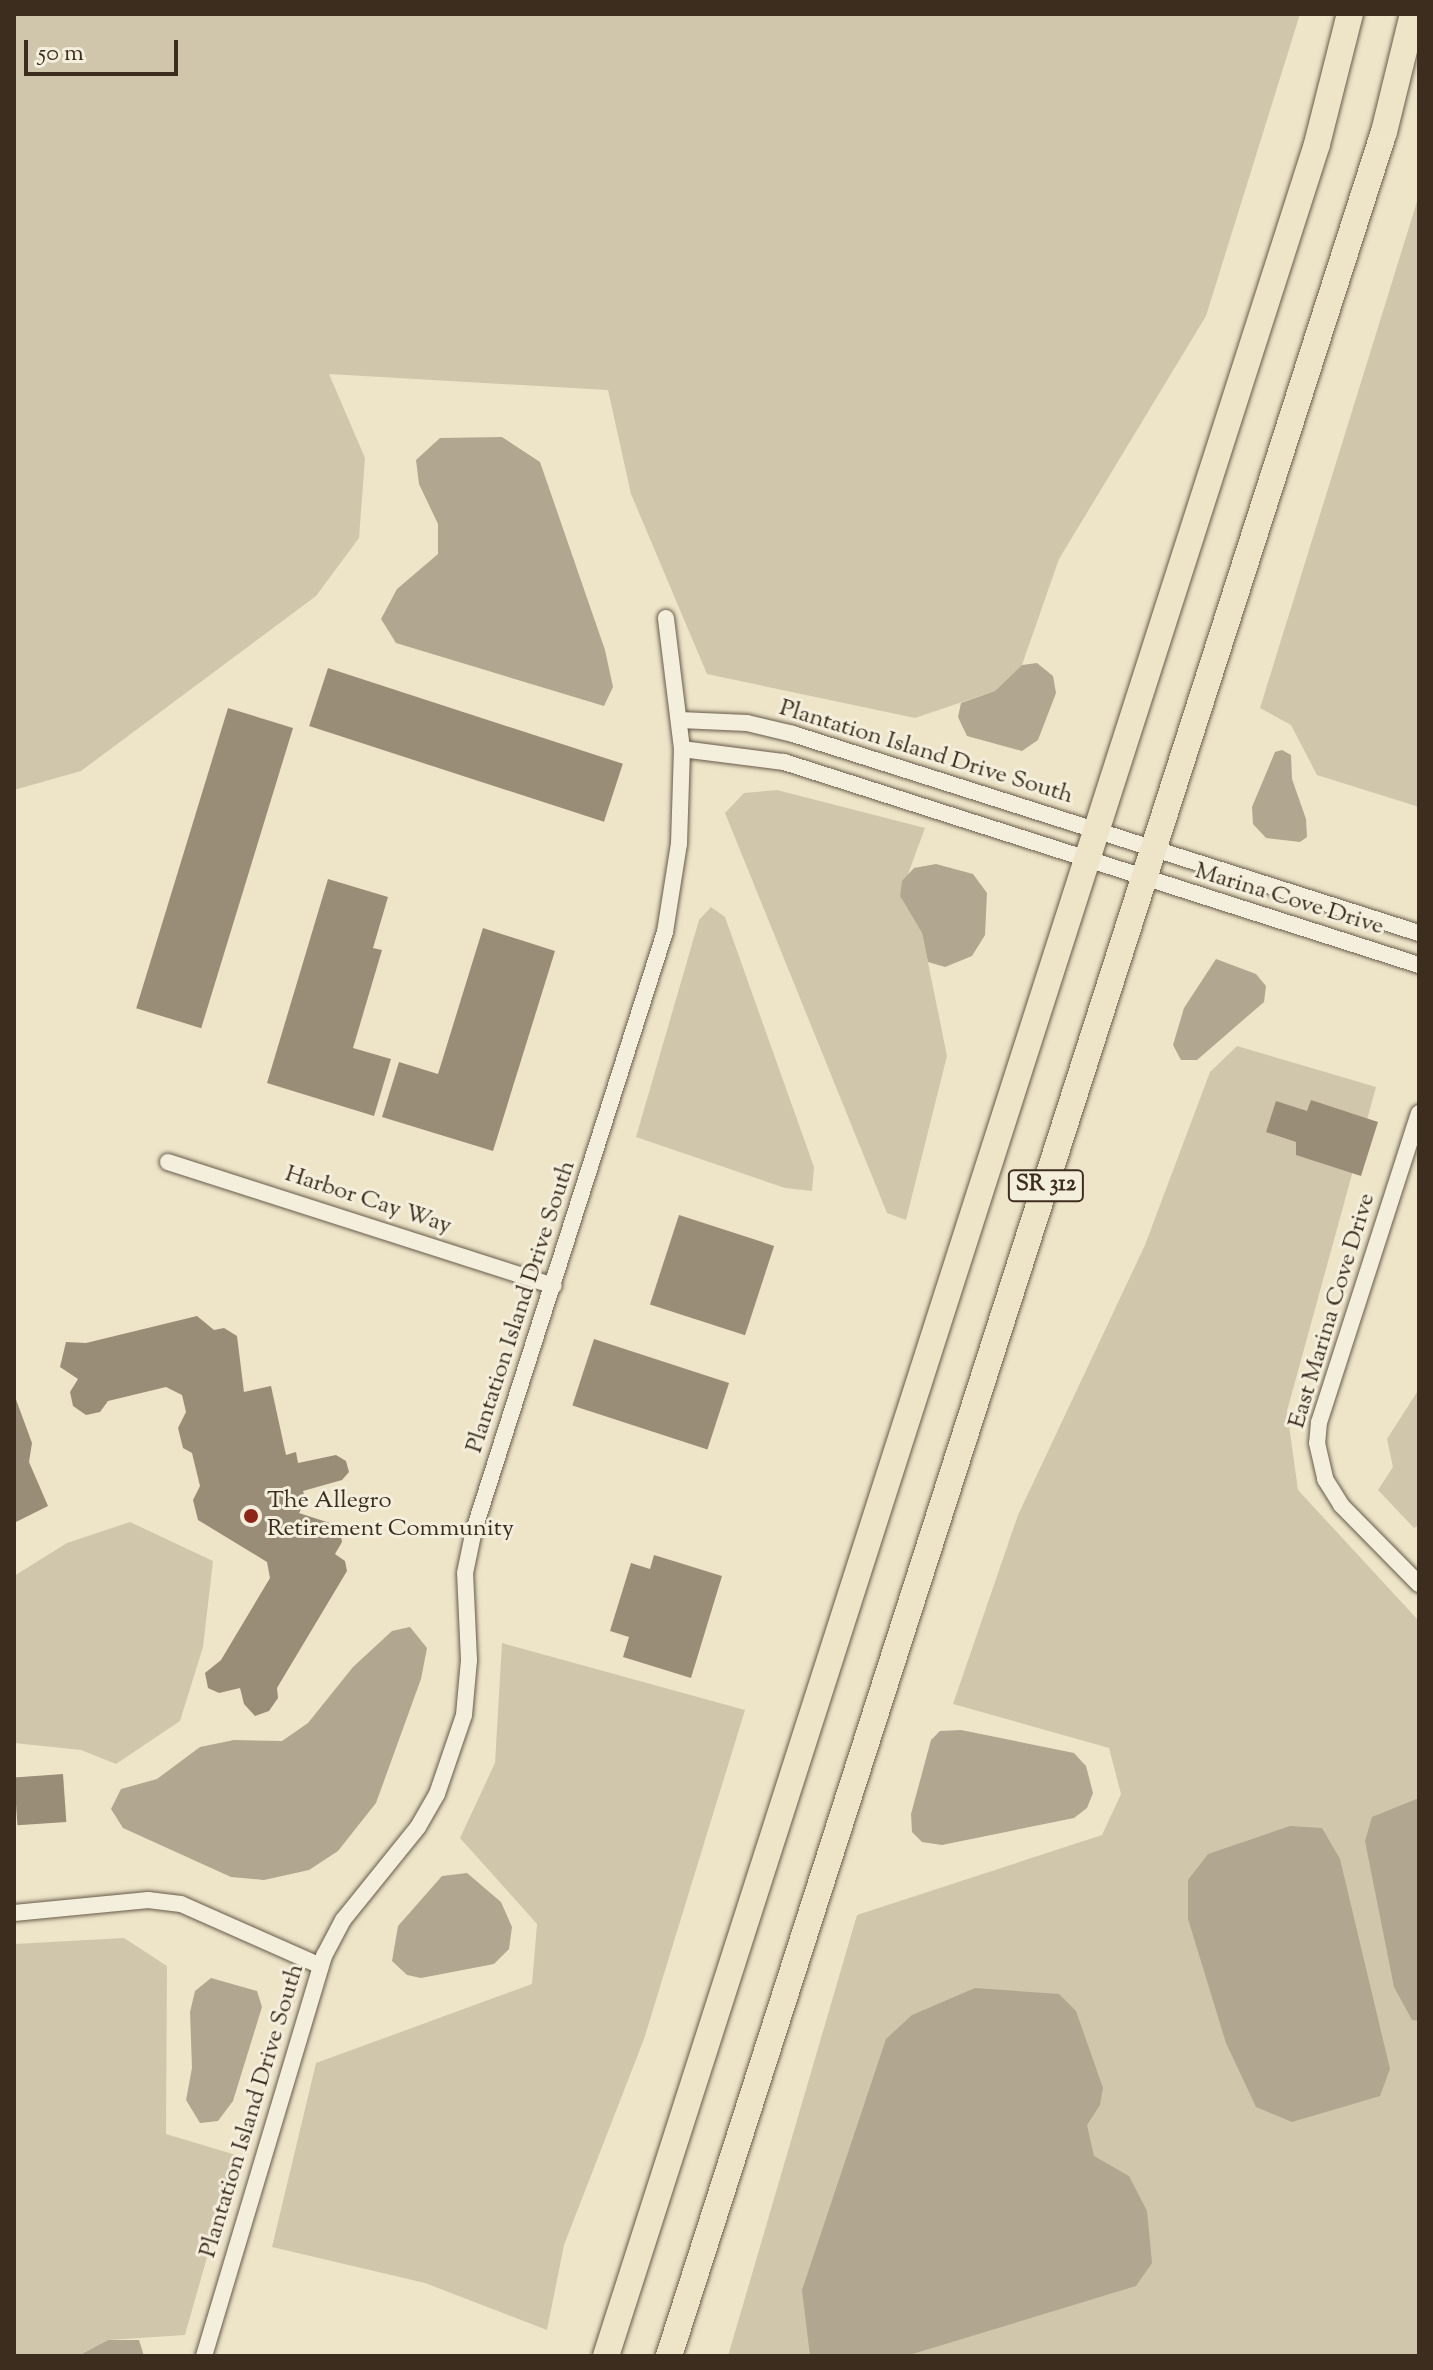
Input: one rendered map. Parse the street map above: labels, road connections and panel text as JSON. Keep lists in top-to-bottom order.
{
  "streets": {
    "main road": ["SR 312"],
    "street": [
      "Plantation Island Drive South",
      "Marina Cove Drive",
      "Harbor Cay Way",
      "East Marina Cove Drive"
    ]
  },
  "crossings": [
    ["Plantation Island Drive South", "Marina Cove Drive"],
    ["Plantation Island Drive South", "SR 312"],
    ["Plantation Island Drive South", "Harbor Cay Way"],
    ["Marina Cove Drive", "SR 312"]
  ],
  "places": ["The Allegro Retirement Community"],
  "scale_bar": "50 m"
}
